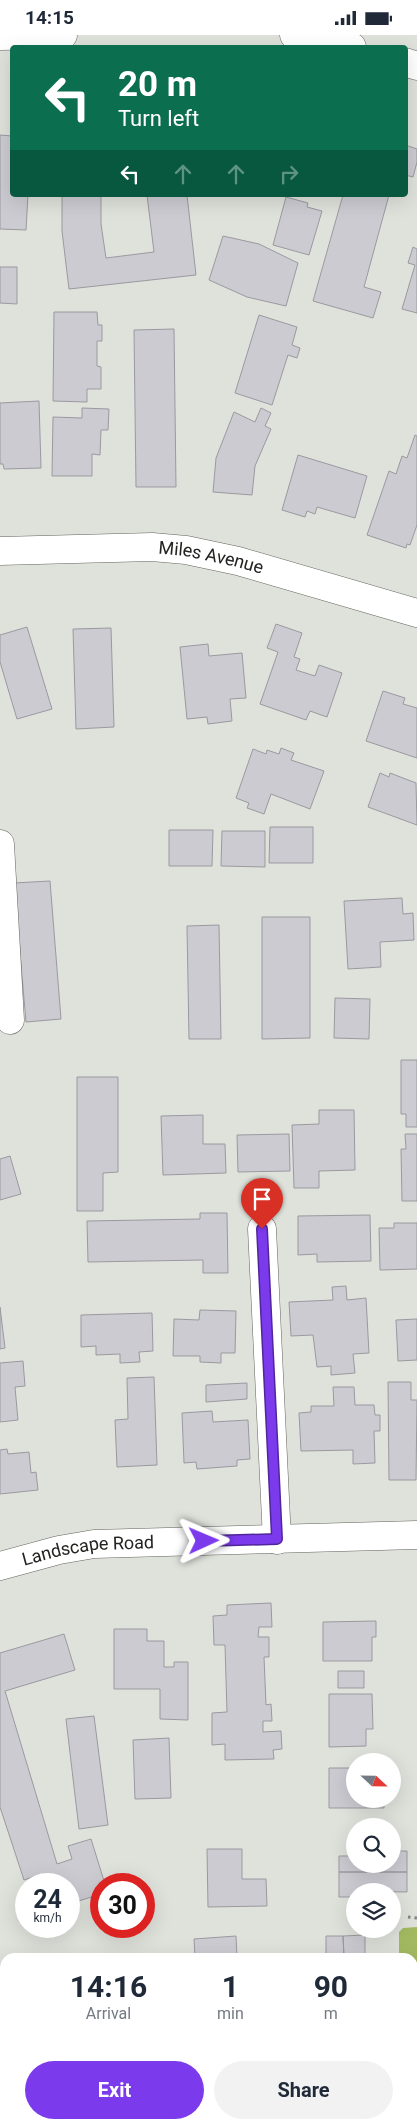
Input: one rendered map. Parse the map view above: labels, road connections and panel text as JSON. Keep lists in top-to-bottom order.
{
  "streets": {
    "street": ["Miles Avenue", "Landscape Road"]
  },
  "north": "right",
  "page": {
    "status": "14:15",
    "turn": ["20 m", "Turn left"],
    "speed": "24 km/h",
    "limit": "30",
    "eta": [
      "14:16",
      "Arrival",
      "1",
      "min",
      "90",
      "m"
    ],
    "buttons": ["Exit", "Share"]
  }
}
